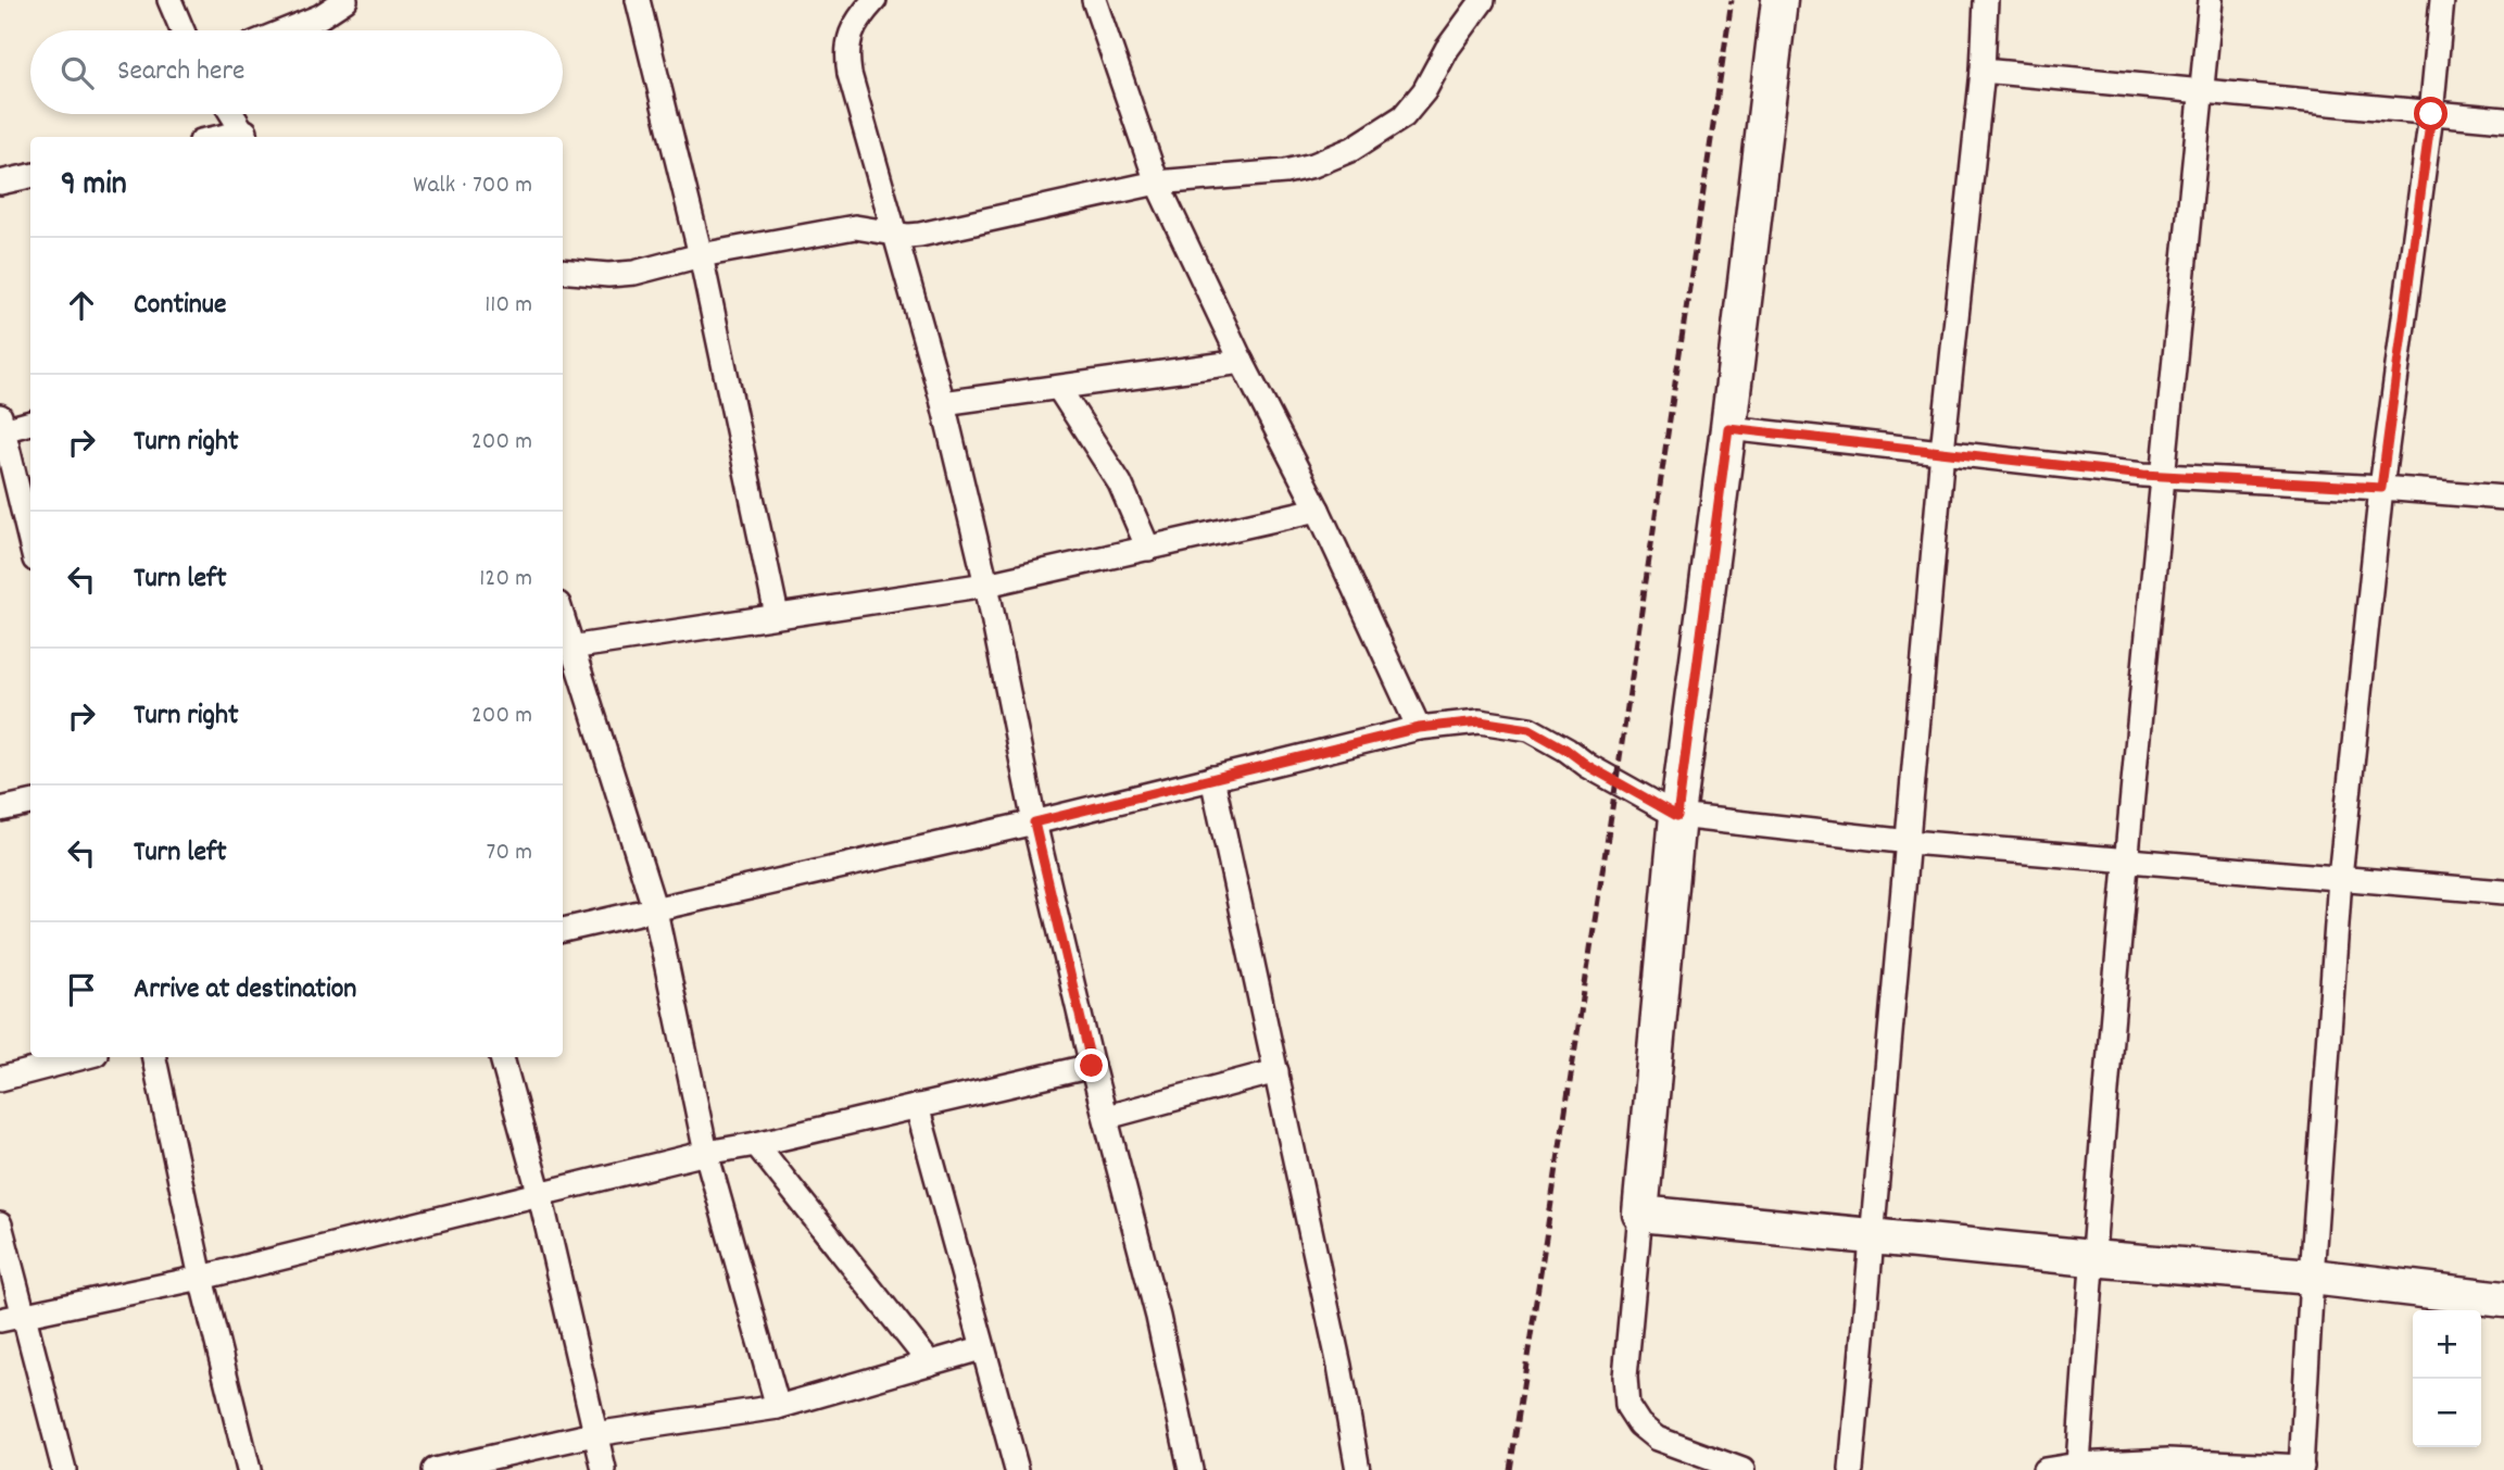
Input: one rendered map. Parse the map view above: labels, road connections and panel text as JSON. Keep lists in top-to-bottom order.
{
  "page": {
    "search": "Search here",
    "heading": ["9 min", "Walk · 700 m"],
    "list": [
      ["Continue", "110 m"],
      ["Turn right", "200 m"],
      ["Turn left", "120 m"],
      ["Turn right", "200 m"],
      ["Turn left", "70 m"],
      "Arrive at destination"
    ],
    "map_buttons": ["+", "−"]
  }
}
